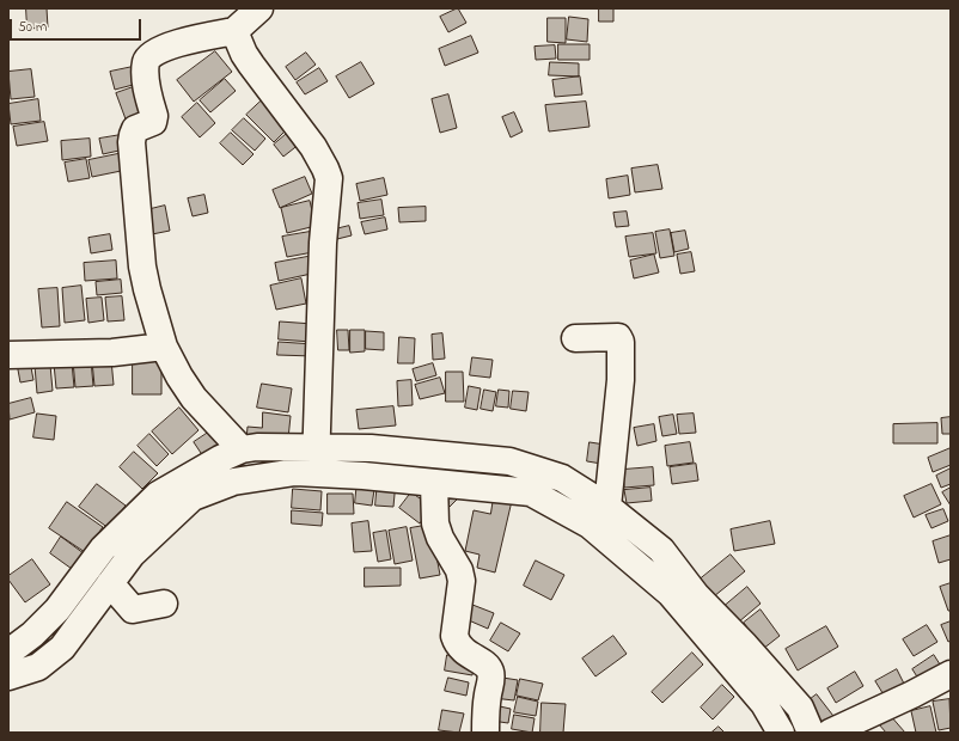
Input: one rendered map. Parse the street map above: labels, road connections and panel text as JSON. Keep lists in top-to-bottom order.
{
  "scale_bar": "50 m"
}
